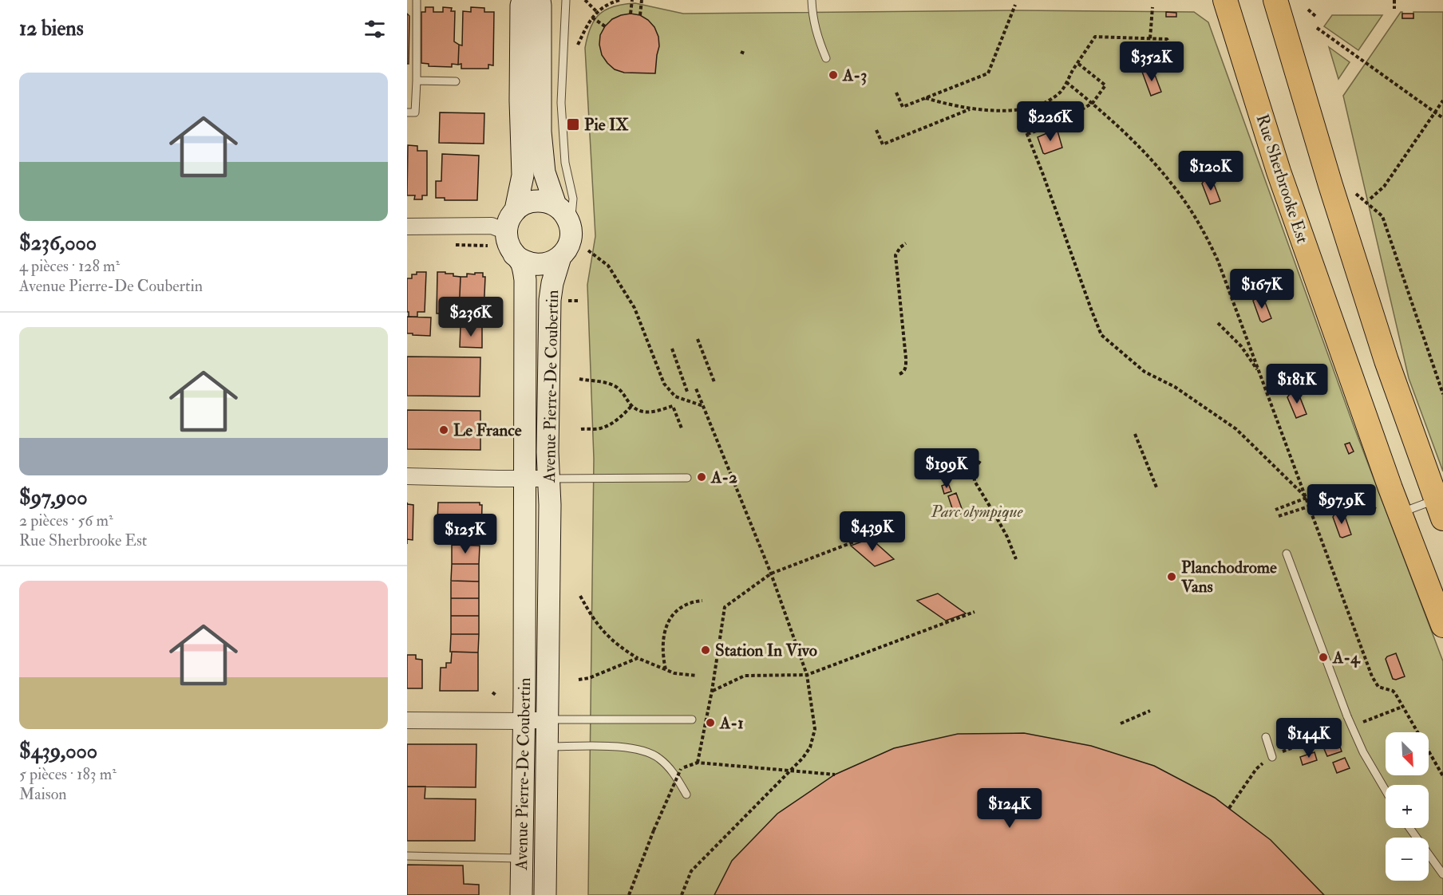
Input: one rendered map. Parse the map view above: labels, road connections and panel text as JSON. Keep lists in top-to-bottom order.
{
  "streets": {
    "main road": ["Rue Sherbrooke Est"],
    "street": ["Avenue Pierre-De Coubertin"]
  },
  "parks": ["Parc olympique"],
  "places": {
    "other": [
      "A-3",
      "Le France",
      "A-2",
      "Planchodrome Vans",
      "Station In Vivo",
      "A-4",
      "A-1"
    ],
    "transit": ["Pie IX"]
  },
  "north": "bottom right",
  "page": {
    "heading": "12 biens",
    "price": [
      "$352K",
      "$226K",
      "$120K",
      "$167K",
      "$236K",
      "$181K",
      "$199K",
      "$97.9K",
      "$439K",
      "$125K",
      "$144K",
      "$124K"
    ],
    "list": [
      {
        "name": "$236,000",
        "note": "4 pièces · 128 m² · Avenue Pierre-De Coubertin"
      },
      {
        "name": "$97,900",
        "note": "2 pièces · 56 m² · Rue Sherbrooke Est"
      },
      {
        "name": "$439,000",
        "note": "5 pièces · 183 m² · Maison"
      }
    ],
    "map_buttons": ["+", "−"]
  }
}
